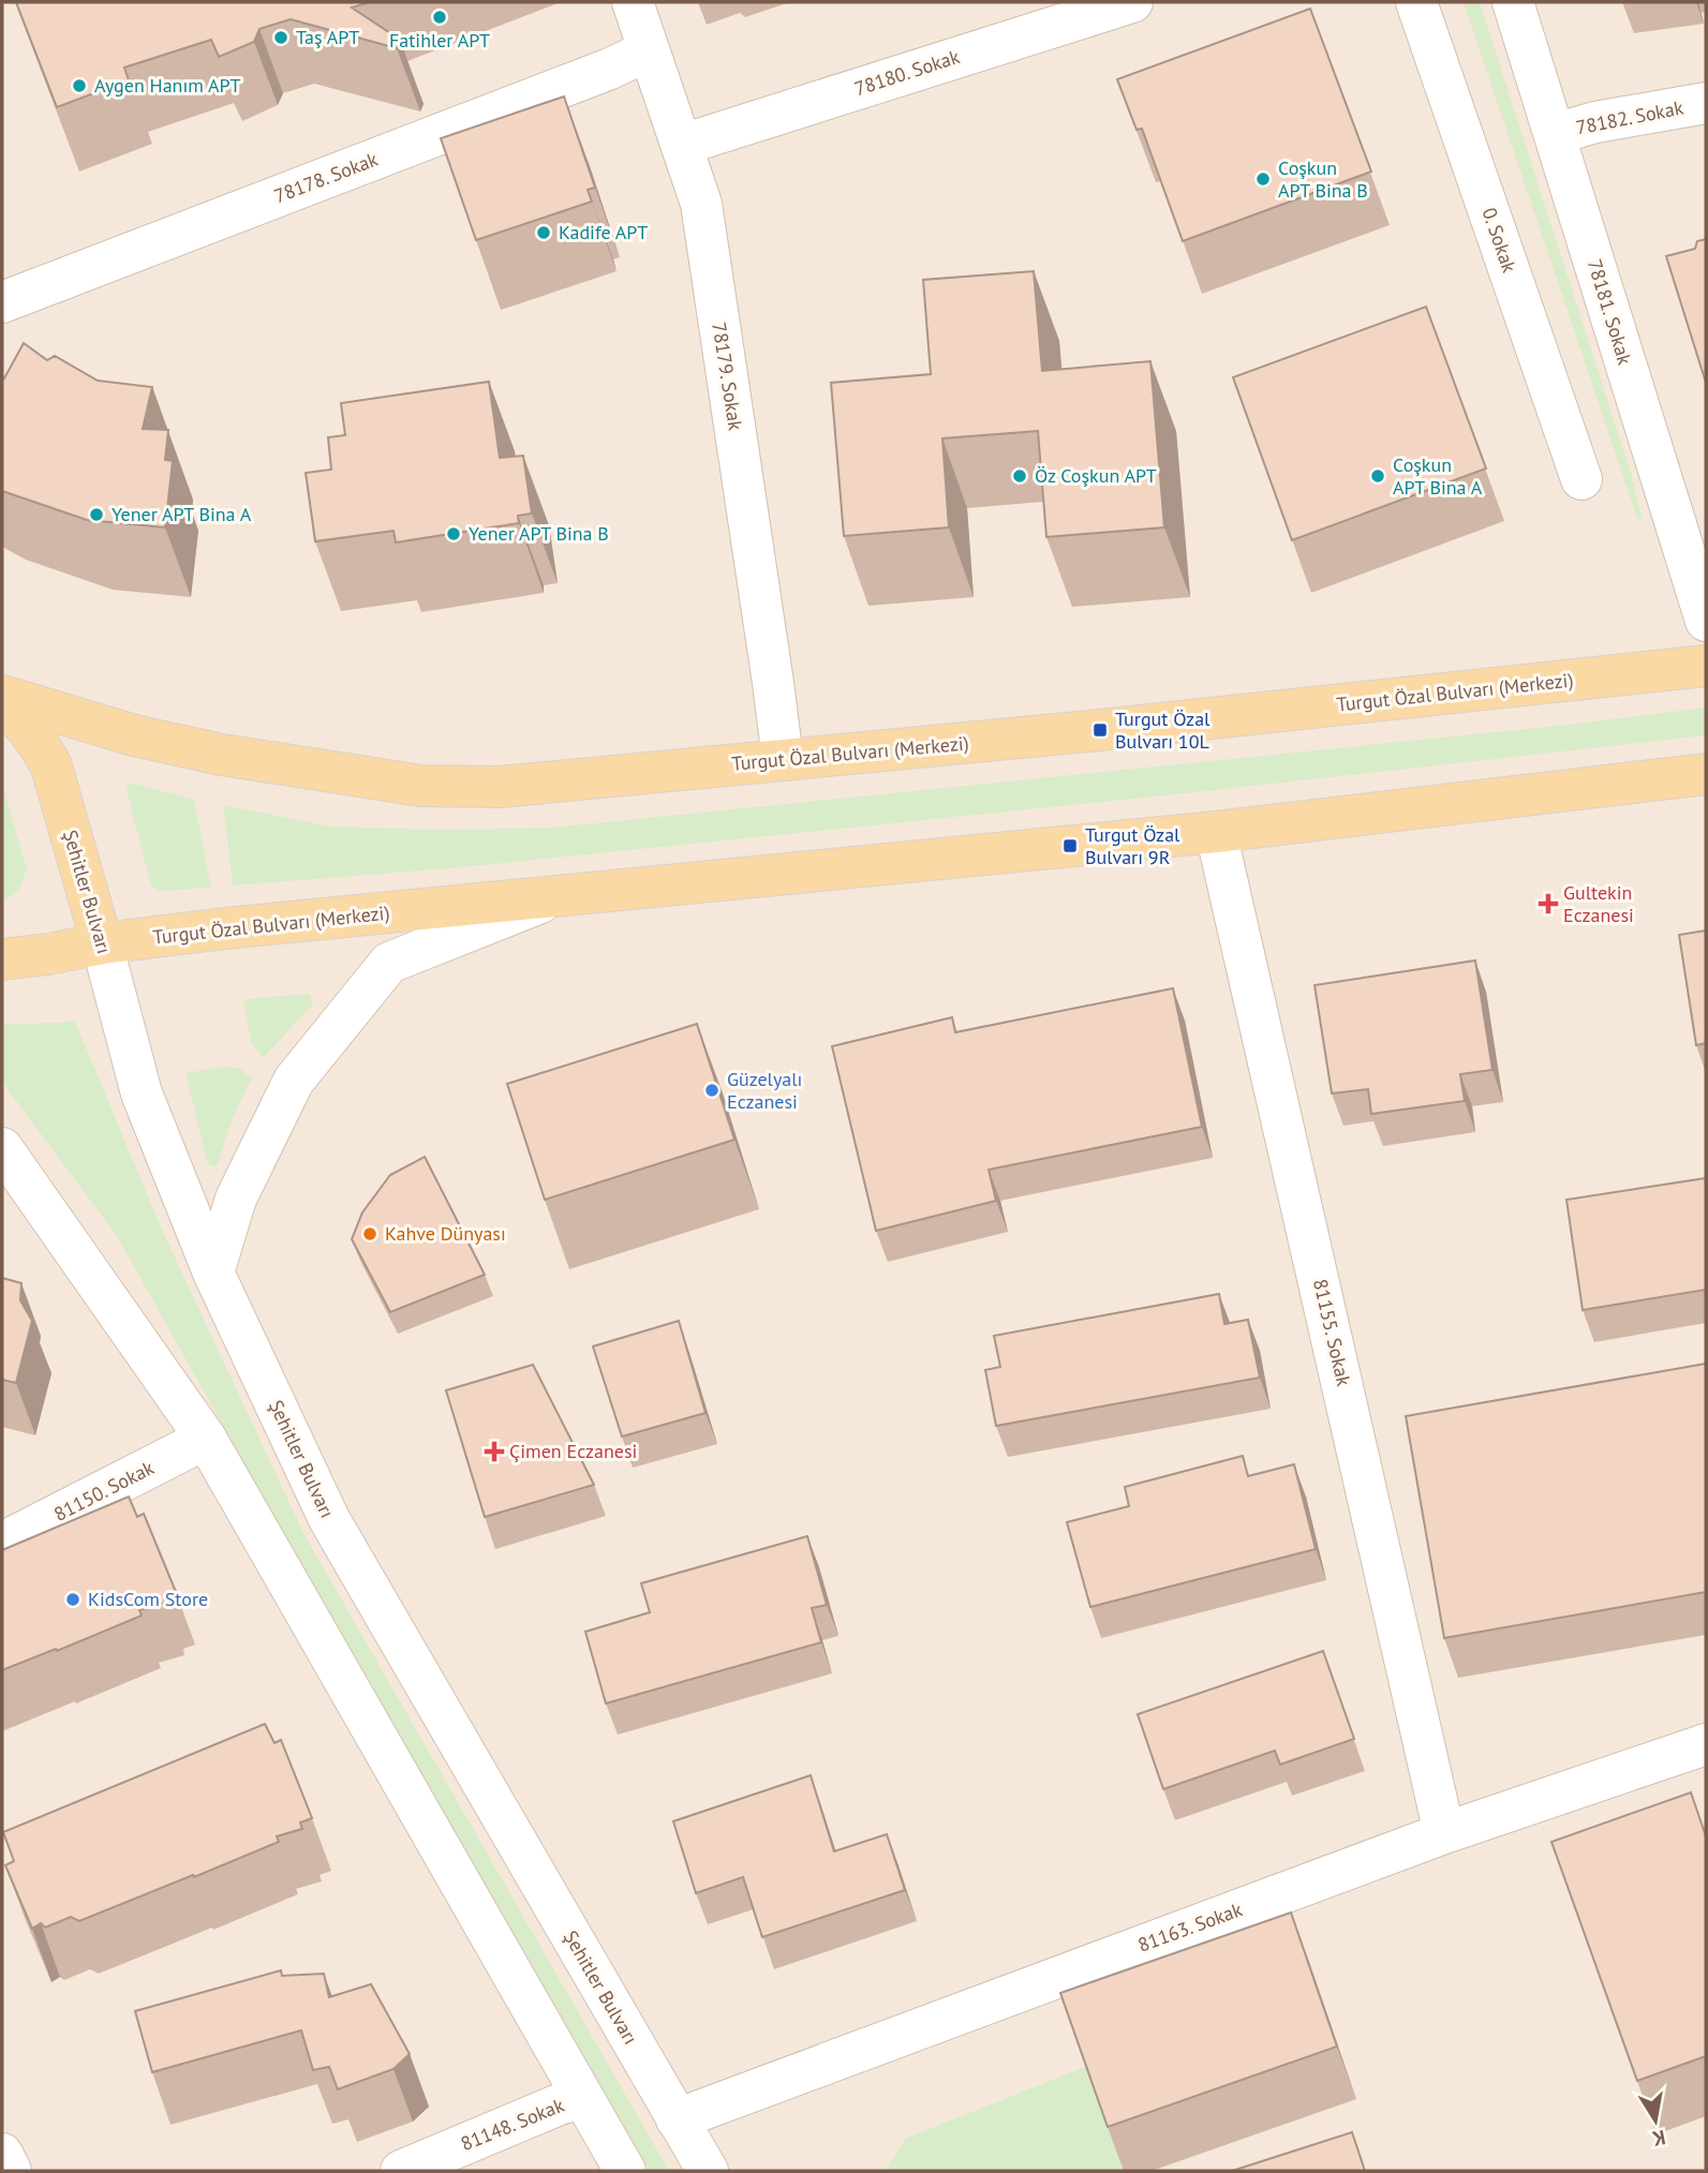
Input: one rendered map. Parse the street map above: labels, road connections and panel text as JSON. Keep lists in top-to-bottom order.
{
  "streets": {
    "main road": ["Turgut Özal Bulvarı (Merkezi)", "Şehitler Bulvarı"],
    "street": [
      "78180. Sokak",
      "78182. Sokak",
      "78178. Sokak",
      "0. Sokak",
      "78181. Sokak",
      "78179. Sokak",
      "81155. Sokak",
      "81150. Sokak",
      "81163. Sokak",
      "81148. Sokak"
    ]
  },
  "crossings": [
    ["78180. Sokak", "78179. Sokak"],
    ["78182. Sokak", "78181. Sokak"],
    ["78178. Sokak", "78179. Sokak"],
    ["78179. Sokak", "Turgut Özal Bulvarı (Merkezi)"],
    ["Turgut Özal Bulvarı (Merkezi)", "Şehitler Bulvarı"],
    ["Turgut Özal Bulvarı (Merkezi)", "81155. Sokak"],
    ["Şehitler Bulvarı", "81163. Sokak"],
    ["81155. Sokak", "81163. Sokak"]
  ],
  "places": {
    "other": [
      "Fatihler APT",
      "Taş APT",
      "Aygen Hanım APT",
      "Coşkun APT Bina B",
      "Kadife APT",
      "Öz Coşkun APT",
      "Coşkun APT Bina A",
      "Yener APT Bina A",
      "Yener APT Bina B",
      "Güzelyalı Eczanesi",
      "Kahve Dünyası",
      "KidsCom Store"
    ],
    "transit": ["Turgut Özal Bulvarı 10L", "Turgut Özal Bulvarı 9R"],
    "health": ["Gultekin Eczanesi", "Çimen Eczanesi"]
  },
  "north": "bottom"
}
